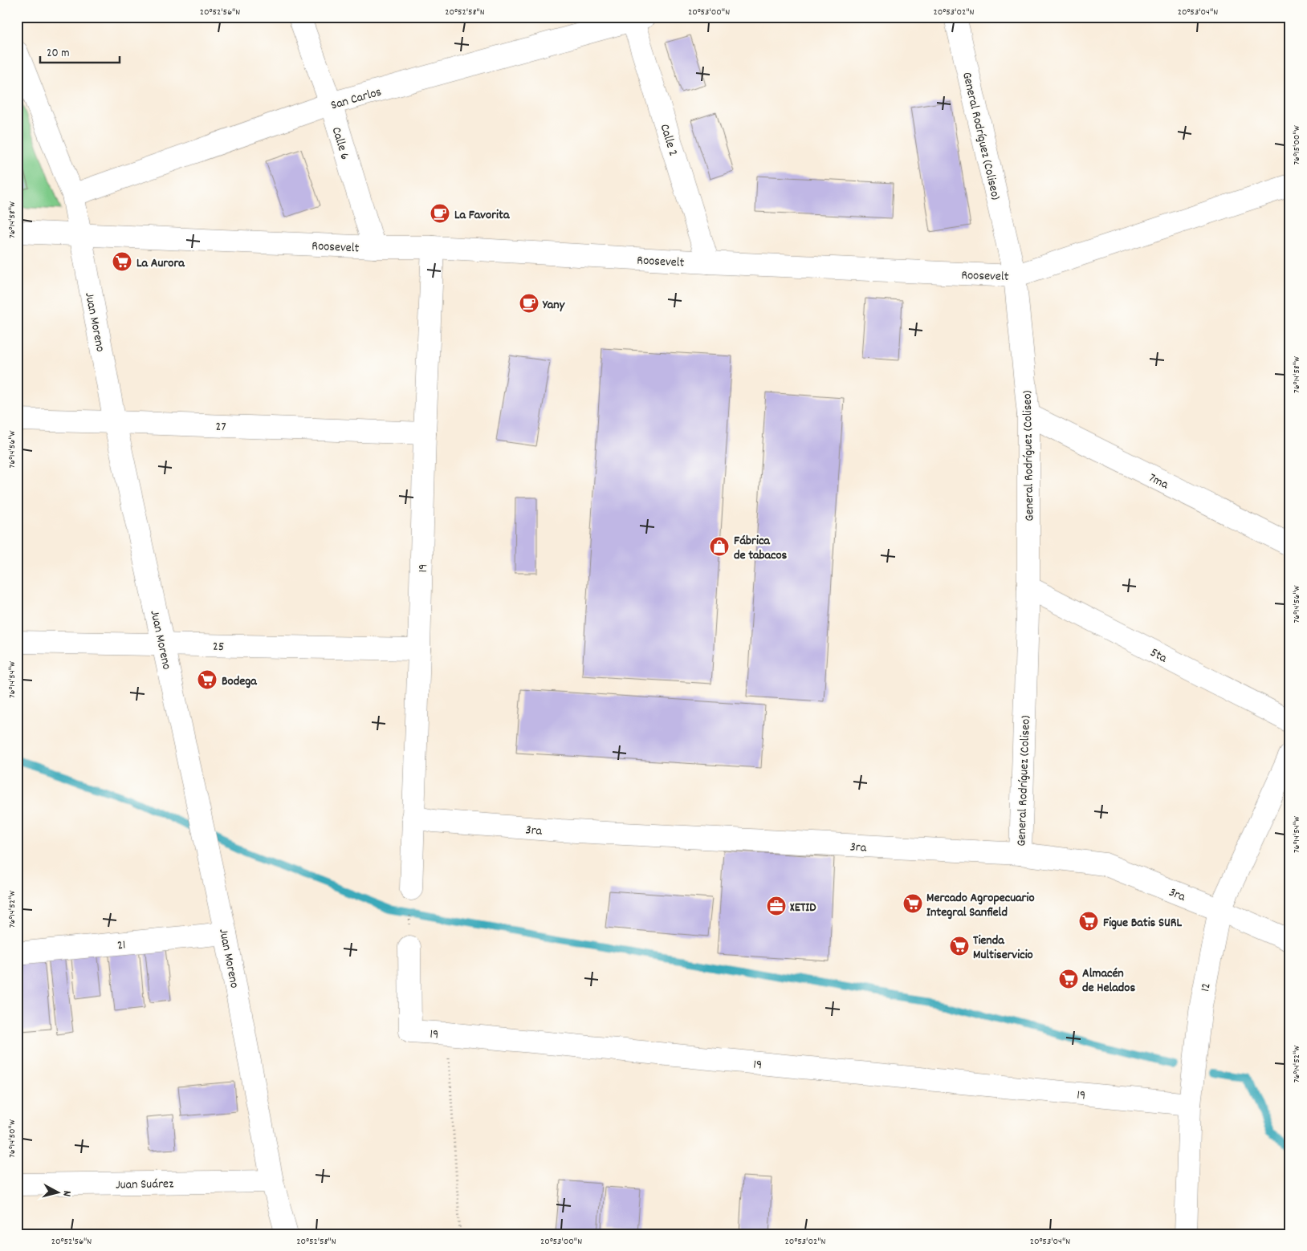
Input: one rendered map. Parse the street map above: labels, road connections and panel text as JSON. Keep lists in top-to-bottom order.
{
  "streets": {
    "street": [
      "San Carlos",
      "General Rodríguez (Coliseo)",
      "Calle 2",
      "Calle 6",
      "Roosevelt",
      "Juan Moreno",
      "27",
      "7ma",
      "19",
      "25",
      "5ta",
      "3ra",
      "21",
      "12",
      "Juan Suárez"
    ]
  },
  "crossings": [
    ["San Carlos", "Calle 2"],
    ["San Carlos", "Calle 6"],
    ["San Carlos", "Juan Moreno"],
    ["General Rodríguez (Coliseo)", "Roosevelt"],
    ["General Rodríguez (Coliseo)", "7ma"],
    ["General Rodríguez (Coliseo)", "5ta"],
    ["General Rodríguez (Coliseo)", "3ra"],
    ["Calle 2", "Roosevelt"],
    ["Calle 6", "Roosevelt"],
    ["Roosevelt", "Juan Moreno"],
    ["Roosevelt", "19"],
    ["Juan Moreno", "27"],
    ["Juan Moreno", "25"],
    ["Juan Moreno", "21"],
    ["Juan Moreno", "Juan Suárez"],
    ["27", "19"],
    ["19", "25"],
    ["19", "3ra"],
    ["19", "12"],
    ["3ra", "12"]
  ],
  "places": {
    "cafe": ["La Favorita", "Yany"],
    "supermarket": [
      "La Aurora",
      "Bodega",
      "Mercado Agropecuario Integral Sanfield",
      "Figue Batis SURL",
      "Tienda Multiservicio",
      "Almacén de Helados"
    ],
    "shop": ["Fábrica de tabacos"],
    "office": ["XETID"]
  },
  "scale_bar": "20 m",
  "north": "right",
  "coordinates": [
    "20°52'56\"N",
    "20°52'58\"N",
    "20°53'00\"N",
    "20°53'02\"N",
    "20°53'04\"N",
    "76°15'00\"W",
    "76°14'58\"W",
    "76°14'56\"W",
    "76°14'54\"W",
    "76°14'52\"W",
    "76°14'50\"W"
  ]
}
